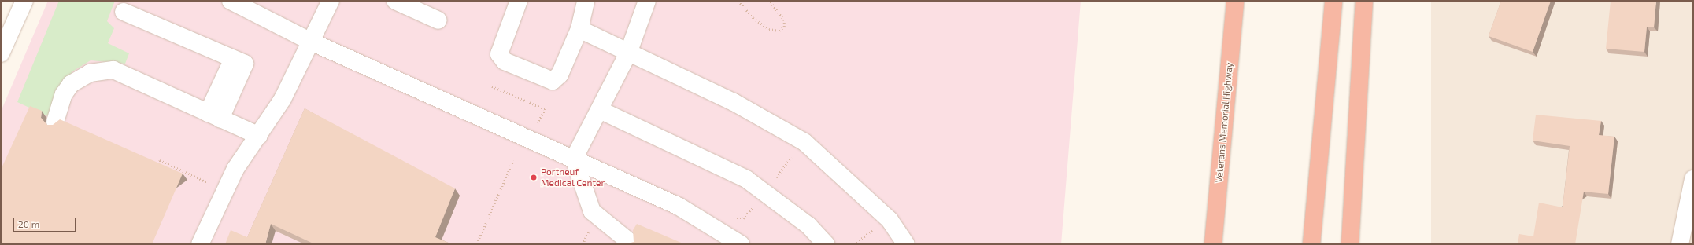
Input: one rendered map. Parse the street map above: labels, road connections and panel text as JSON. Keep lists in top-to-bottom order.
{
  "streets": {
    "highway": ["Veterans Memorial Highway"]
  },
  "places": ["Portneuf Medical Center"],
  "scale_bar": "20 m"
}
